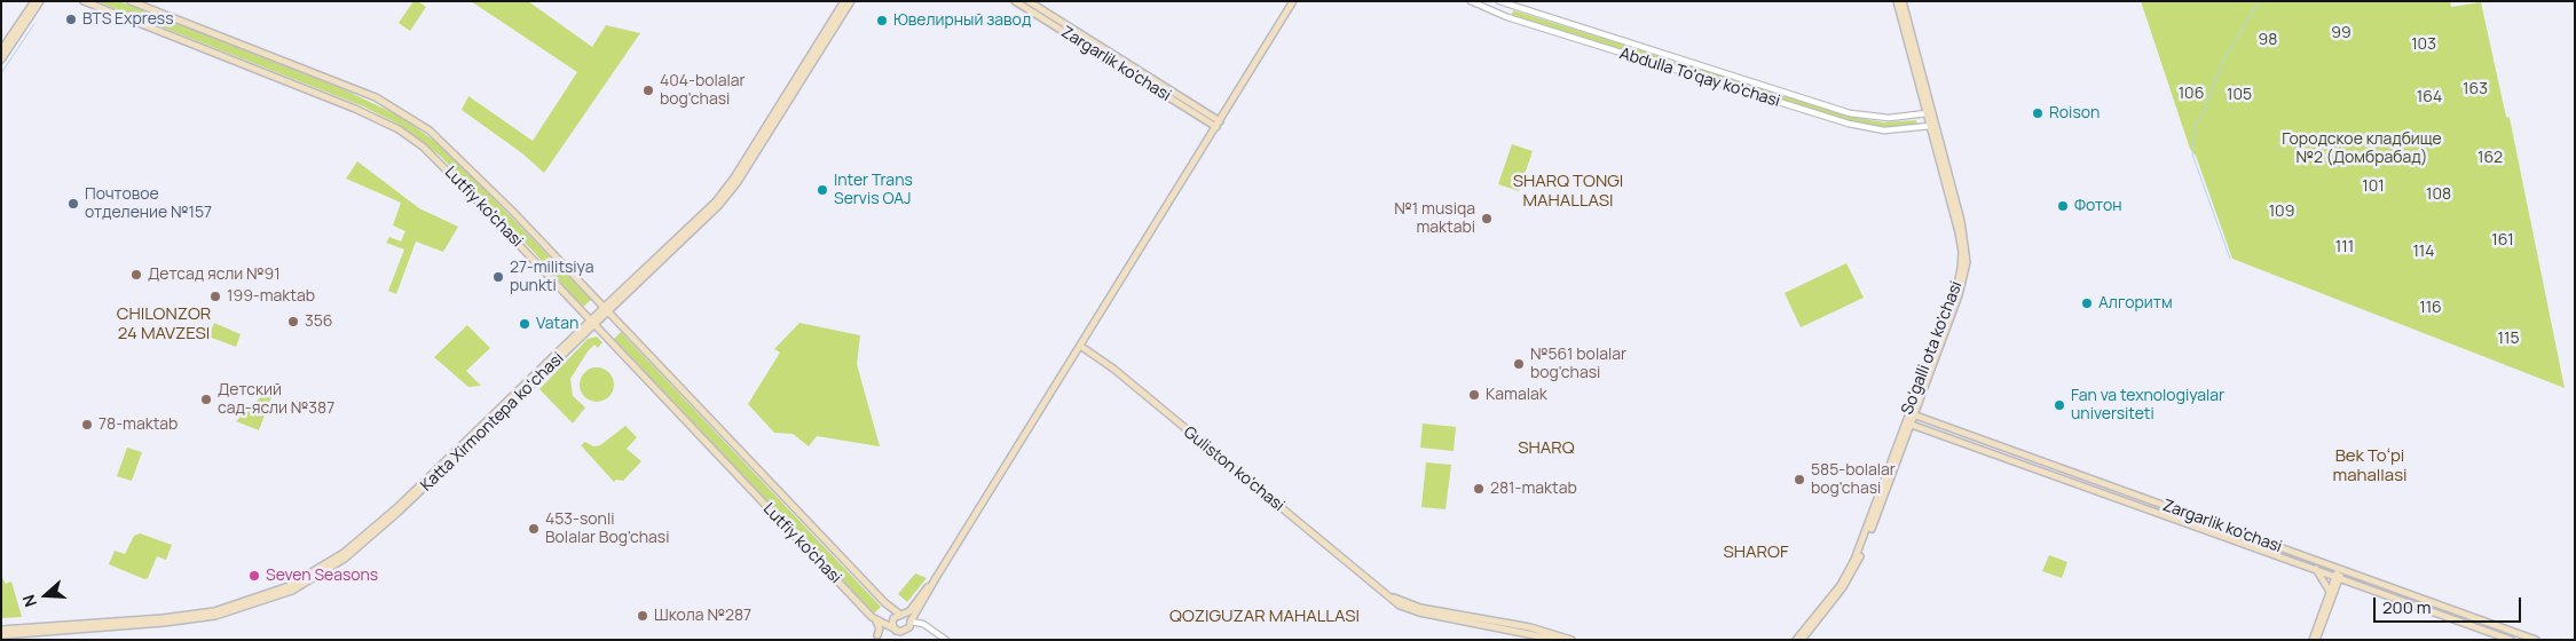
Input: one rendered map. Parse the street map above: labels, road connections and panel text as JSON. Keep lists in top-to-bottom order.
{
  "streets": {
    "main road": [
      "Zargarlik ko'chasi",
      "Lutfiy ko'chasi",
      "So'galli ota ko'chasi",
      "Katta Xirmontepa koʻchasi",
      "Guliston ko'chasi"
    ],
    "street": ["Abdulla To'qay ko'chasi"]
  },
  "crossings": [
    ["Zargarlik ko'chasi", "So'galli ota ko'chasi"],
    ["Abdulla To'qay ko'chasi", "So'galli ota ko'chasi"],
    ["Lutfiy ko'chasi", "Katta Xirmontepa koʻchasi"]
  ],
  "districts": [
    "SHARQ TONGI MAHALLASI",
    "CHILONZOR 24 MAVZESI",
    "SHARQ",
    "Bek Toʻpi mahallasi",
    "SHAROF",
    "QOZIGUZAR MAHALLASI"
  ],
  "parks": [
    "99",
    "98",
    "103",
    "163",
    "106",
    "105",
    "164",
    "Городское кладбище №2 (Домбрабад)",
    "162",
    "101",
    "108",
    "109",
    "161",
    "111",
    "114",
    "116",
    "115"
  ],
  "places": [
    "BTS Express",
    "Ювелирный завод",
    "404-bolalar bog'chasi",
    "Roison",
    "Inter Trans Servis OAJ",
    "Почтовое отделение №157",
    "Фотон",
    "№1 musiqa maktabi",
    "Детсад ясли №91",
    "27-militsiya punkti",
    "199-maktab",
    "Алгоритм",
    "356",
    "Vatan",
    "№561 bolalar bog'chasi",
    "Kamalak",
    "Детский сад-ясли №387",
    "Fan va texnologiyalar universiteti",
    "78-maktab",
    "585-bolalar bog'chasi",
    "281-maktab",
    "453-sonli Bolalar Bog'chasi",
    "Seven Seasons",
    "Школа №287"
  ],
  "scale_bar": "200 m",
  "north": "left"
}
